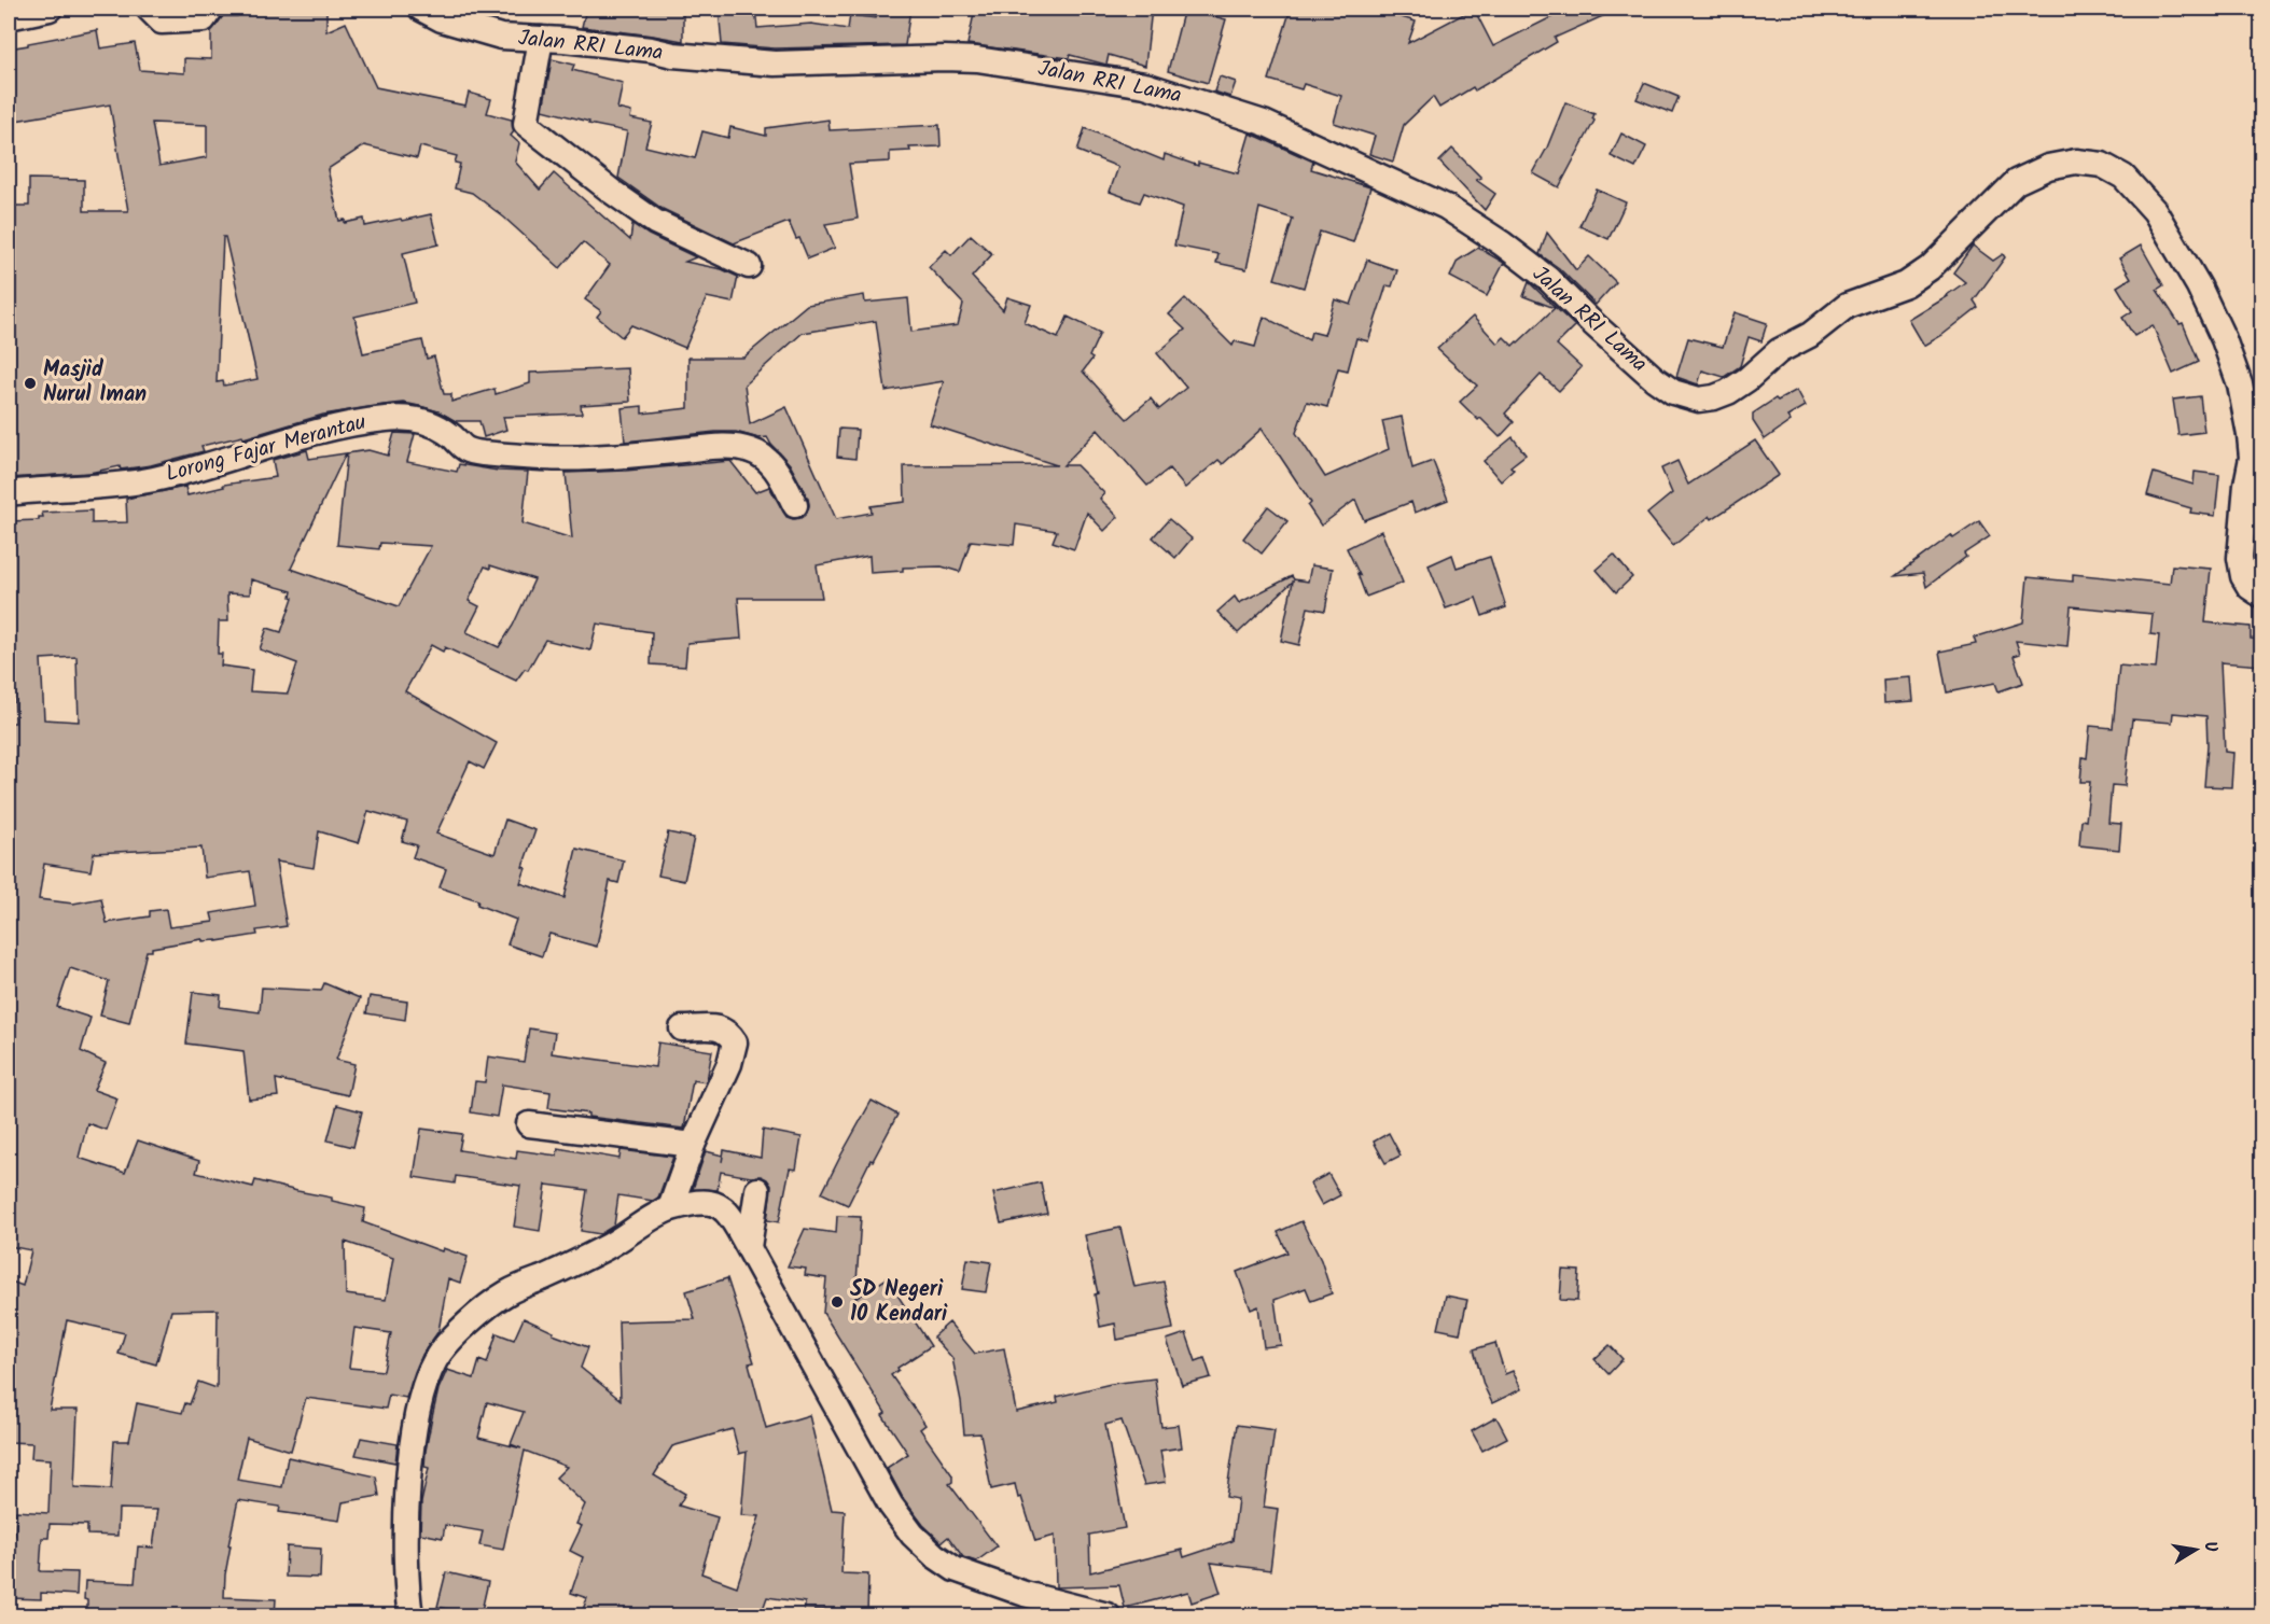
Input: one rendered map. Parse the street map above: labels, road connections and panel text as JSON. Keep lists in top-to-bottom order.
{
  "streets": {
    "street": ["Jalan RRI Lama", "Lorong Fajar Merantau"]
  },
  "places": ["Masjid Nurul Iman", "SD Negeri 10 Kendari"],
  "north": "right"
}
